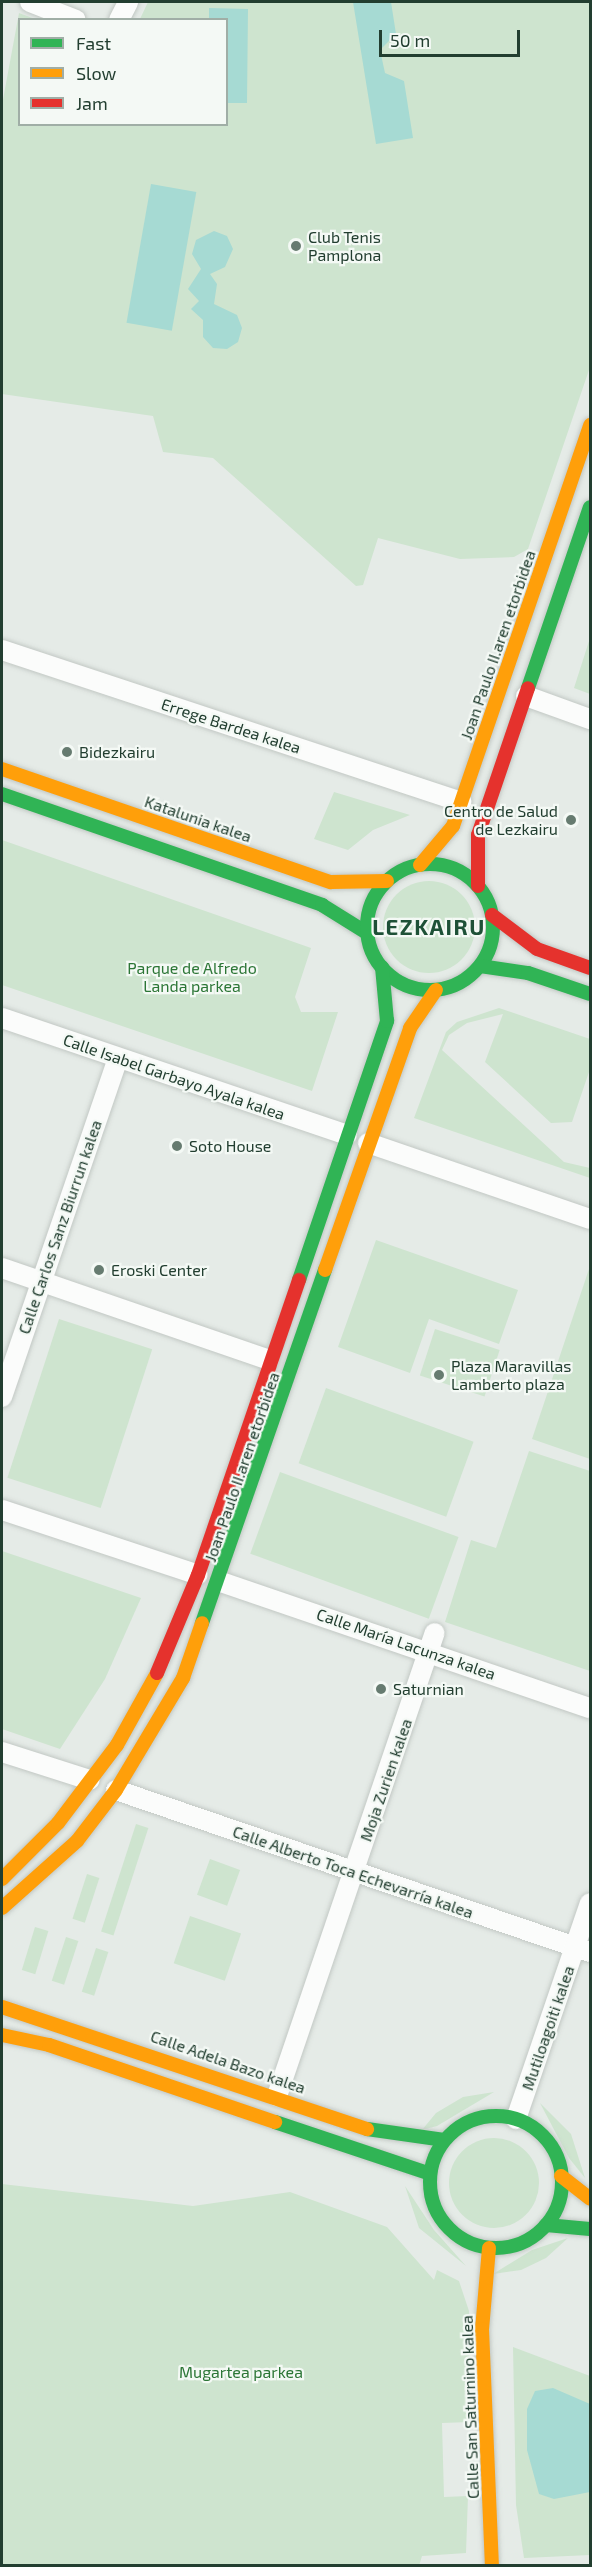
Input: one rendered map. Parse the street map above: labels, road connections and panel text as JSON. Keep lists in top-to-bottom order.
{
  "streets": {
    "main road": [
      "Joan Paulo II.aren etorbidea",
      "Katalunia kalea",
      "Calle Adela Bazo kalea",
      "Calle San Saturnino kalea"
    ],
    "street": [
      "Errege Bardea kalea",
      "Calle Isabel Garbayo Ayala kalea",
      "Calle Carlos Sanz Biurrun kalea",
      "Calle María Lacunza kalea",
      "Moja Zurien kalea",
      "Calle Alberto Toca Echevarría kalea",
      "Mutiloagoiti kalea"
    ]
  },
  "crossings": [
    ["Joan Paulo II.aren etorbidea", "Errege Bardea kalea"],
    ["Joan Paulo II.aren etorbidea", "Katalunia kalea"],
    ["Joan Paulo II.aren etorbidea", "Calle Isabel Garbayo Ayala kalea"],
    ["Joan Paulo II.aren etorbidea", "Calle María Lacunza kalea"],
    ["Joan Paulo II.aren etorbidea", "Calle Alberto Toca Echevarría kalea"],
    ["Calle Isabel Garbayo Ayala kalea", "Calle Carlos Sanz Biurrun kalea"],
    ["Calle María Lacunza kalea", "Moja Zurien kalea"],
    ["Moja Zurien kalea", "Calle Alberto Toca Echevarría kalea"],
    ["Moja Zurien kalea", "Calle Adela Bazo kalea"],
    ["Calle Alberto Toca Echevarría kalea", "Mutiloagoiti kalea"],
    ["Mutiloagoiti kalea", "Calle Adela Bazo kalea"],
    ["Mutiloagoiti kalea", "Calle San Saturnino kalea"],
    ["Calle Adela Bazo kalea", "Calle San Saturnino kalea"]
  ],
  "districts": ["LEZKAIRU"],
  "parks": ["Parque de Alfredo Landa parkea", "Mugartea parkea"],
  "places": [
    "Club Tenis Pamplona",
    "Bidezkairu",
    "Centro de Salud de Lezkairu",
    "Soto House",
    "Eroski Center",
    "Plaza Maravillas Lamberto plaza",
    "Saturnian"
  ],
  "legend": ["Fast", "Slow", "Jam"],
  "scale_bar": "50 m"
}
